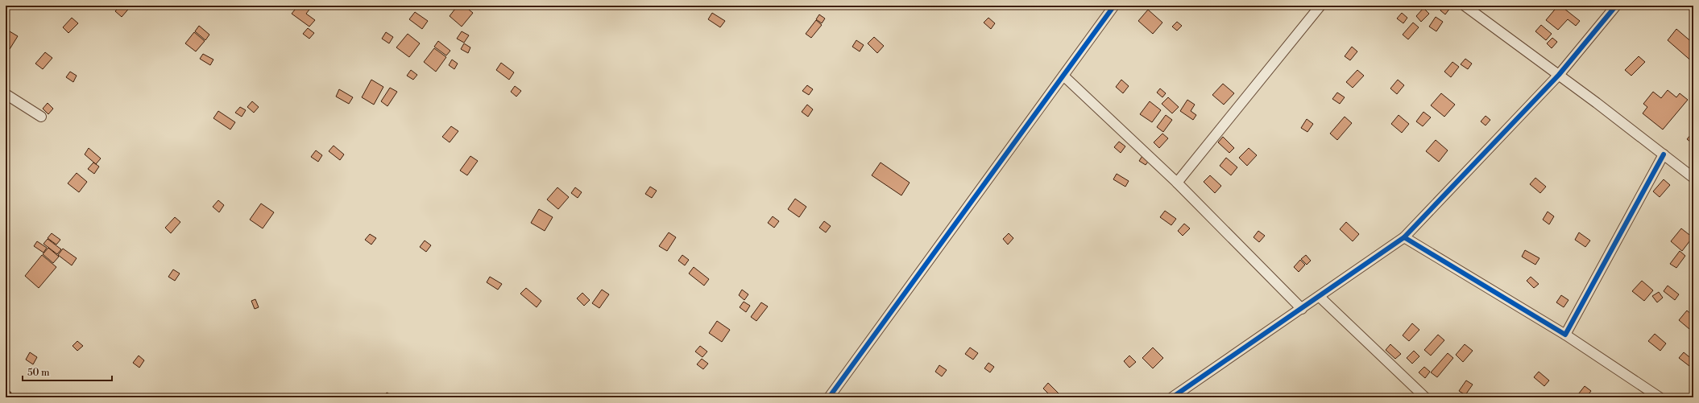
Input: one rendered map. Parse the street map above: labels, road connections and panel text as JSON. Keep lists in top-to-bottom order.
{
  "scale_bar": "50 m"
}
